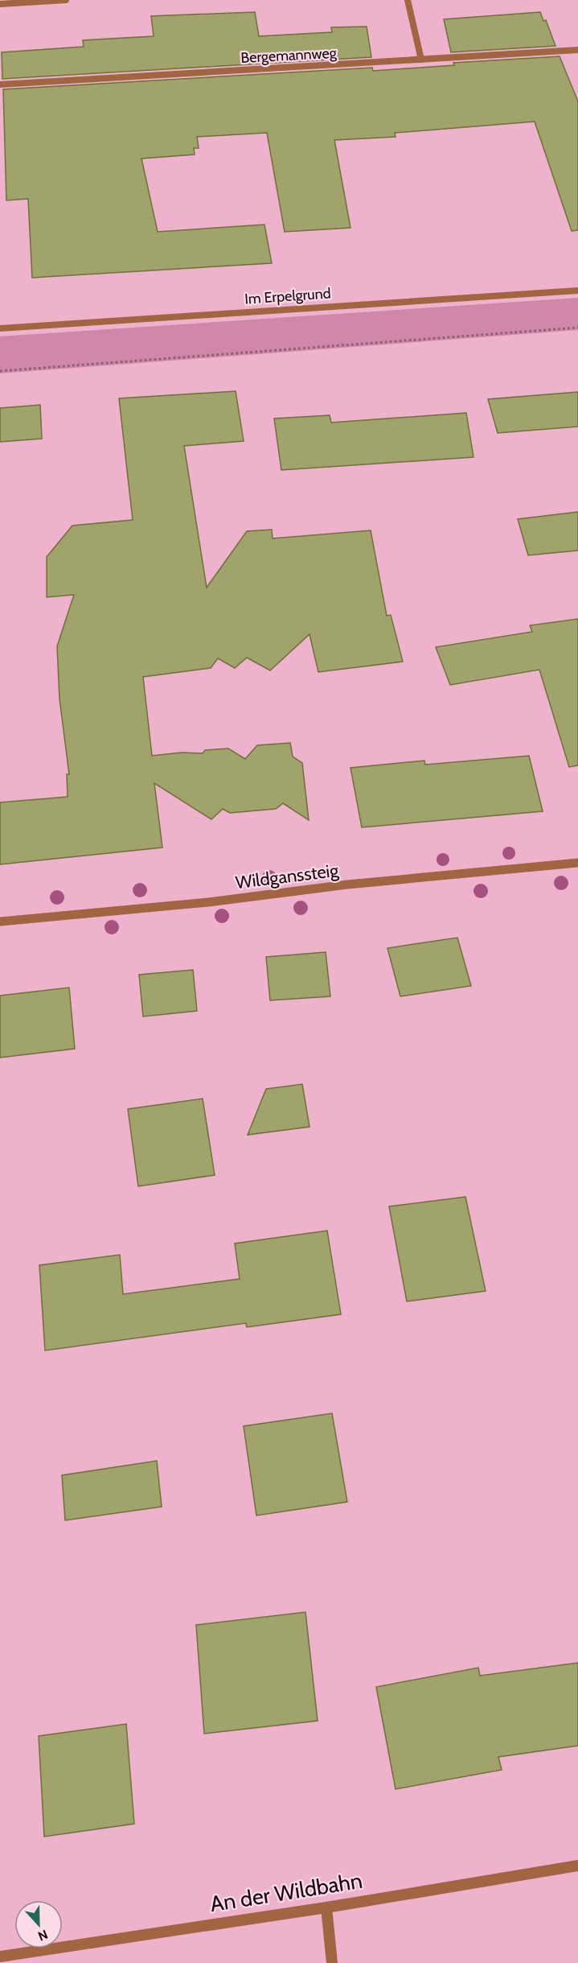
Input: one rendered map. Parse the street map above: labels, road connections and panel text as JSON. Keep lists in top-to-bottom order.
{
  "streets": {
    "street": [
      "Bergemannweg",
      "Im Erpelgrund",
      "Wildganssteig",
      "An der Wildbahn"
    ]
  },
  "north": "bottom"
}
